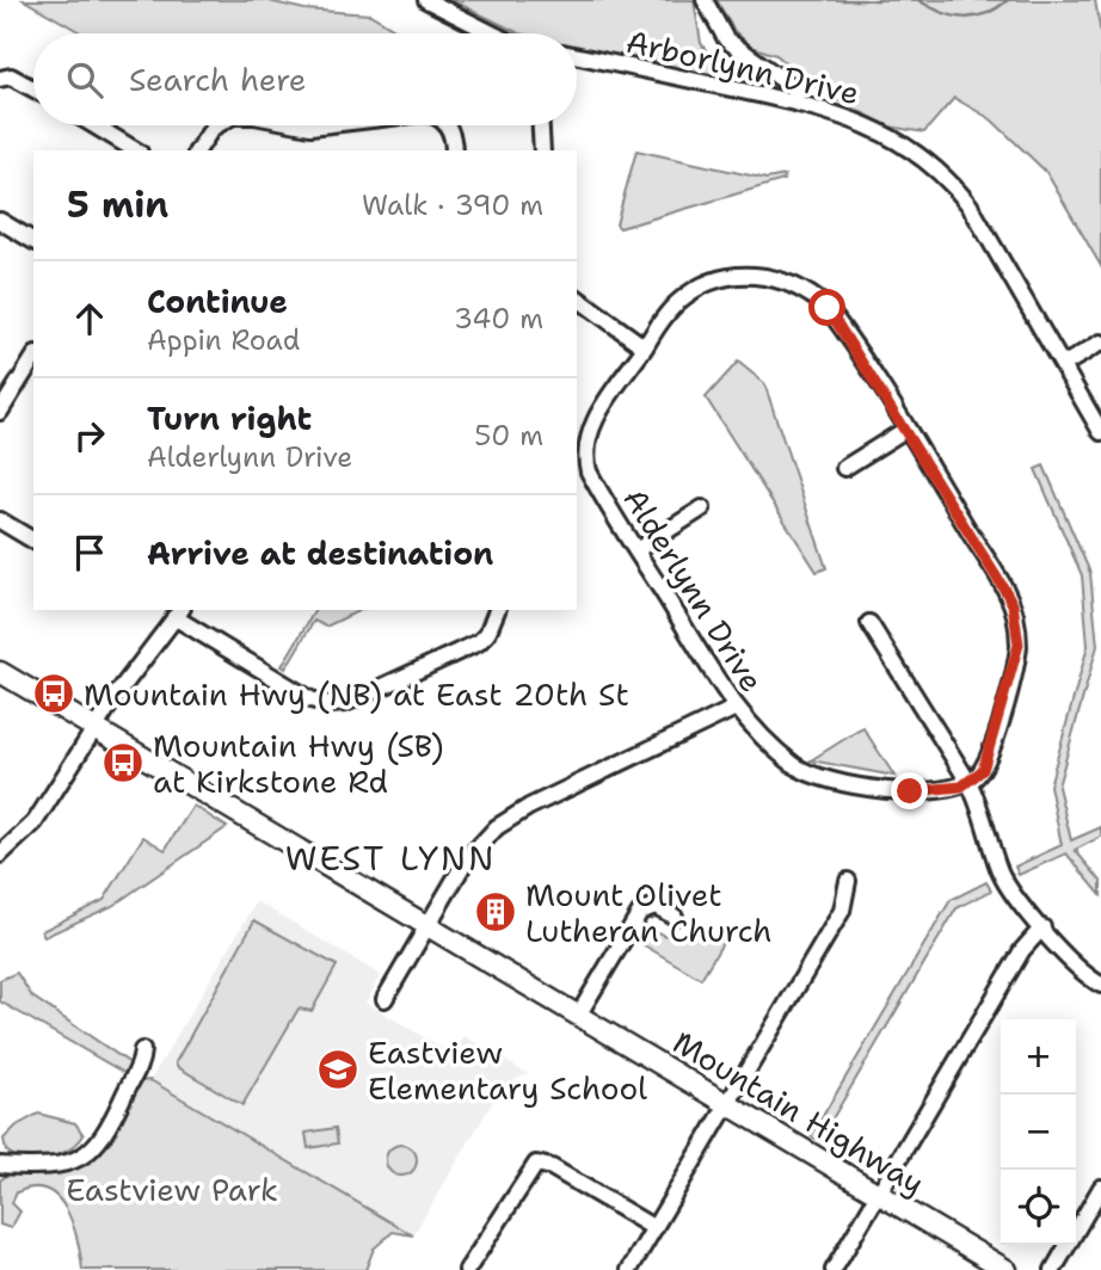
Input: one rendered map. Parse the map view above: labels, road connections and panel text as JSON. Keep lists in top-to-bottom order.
{
  "streets": {
    "main road": ["Mountain Highway"],
    "street": ["Arborlynn Drive", "Alderlynn Drive"]
  },
  "districts": ["WEST LYNN"],
  "parks": ["Eastview Park"],
  "places": {
    "bus stop": ["Mountain Hwy (NB) at East 20th St", "Mountain Hwy (SB) at Kirkstone Rd"],
    "building": ["Mount Olivet Lutheran Church"],
    "school or university": ["Eastview Elementary School"]
  },
  "page": {
    "search": "Search here",
    "heading": ["5 min", "Walk · 390 m"],
    "list": [
      ["Continue", "Appin Road", "340 m"],
      ["Turn right", "Alderlynn Drive", "50 m"],
      "Arrive at destination"
    ],
    "map_buttons": ["+", "−"]
  }
}
